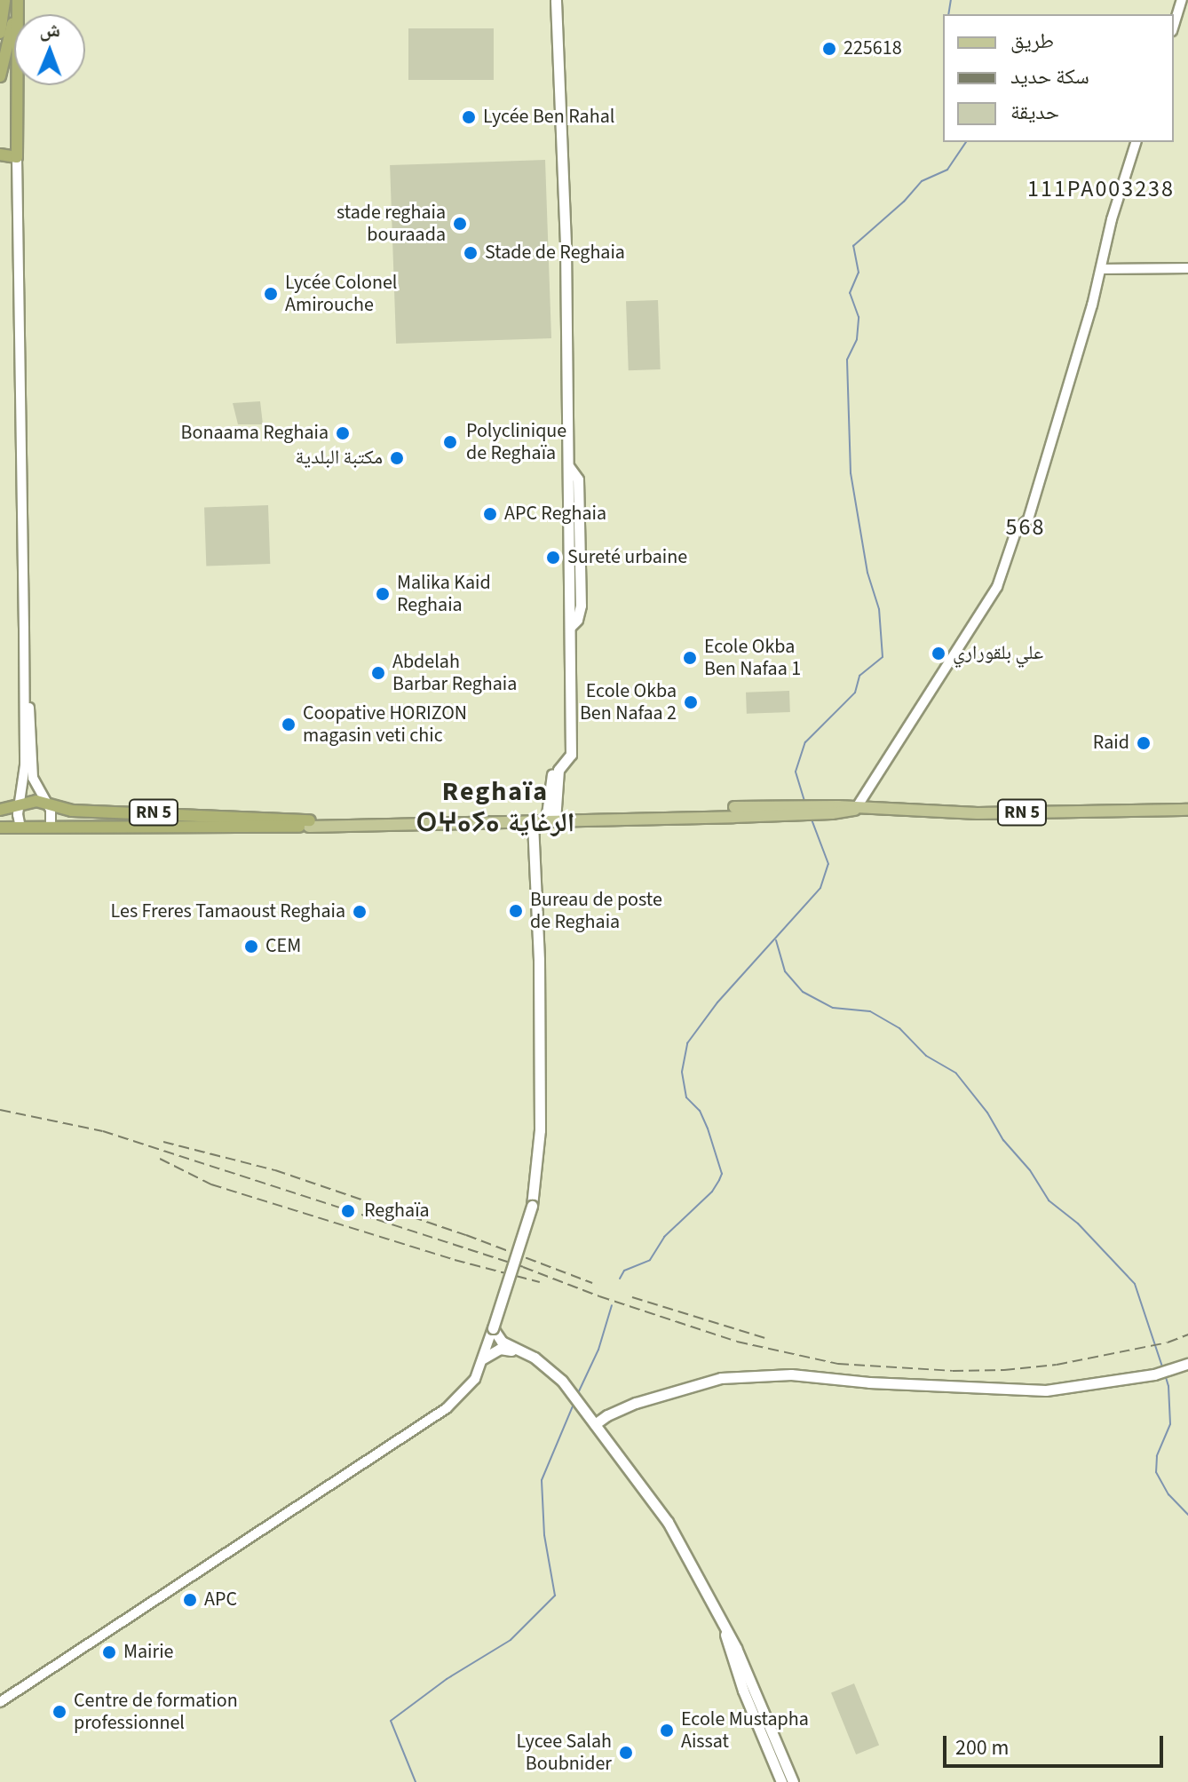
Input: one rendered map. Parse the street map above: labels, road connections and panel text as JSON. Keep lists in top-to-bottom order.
{
  "streets": {
    "highway": ["RN 5"]
  },
  "districts": ["111PA003238", "568", "Reghaïa ⵔⵖⴰⵢⴰ الرغاية"],
  "places": [
    "225618",
    "Lycée Ben Rahal",
    "stade reghaia bouraada",
    "Stade de Reghaia",
    "Lycée Colonel Amirouche",
    "Bonaama Reghaia",
    "Polyclinique de Reghaïa",
    "مكتبة البلدية",
    "APC Reghaia",
    "Sureté urbaine",
    "Malika Kaid Reghaia",
    "علي بلقوراري",
    "Ecole Okba Ben Nafaa 1",
    "Abdelah Barbar Reghaia",
    "Ecole Okba Ben Nafaa 2",
    "Coopative HORIZON magasin veti chic",
    "Raid",
    "Bureau de poste de Reghaia",
    "Les Freres Tamaoust Reghaia",
    "CEM",
    "Reghaïa",
    "APC",
    "Mairie",
    "Centre de formation professionnel",
    "Ecole Mustapha Aissat",
    "Lycee Salah Boubnider"
  ],
  "legend": ["طريق", "سكة حديد", "حديقة"],
  "scale_bar": "200 m",
  "north": "top"
}
